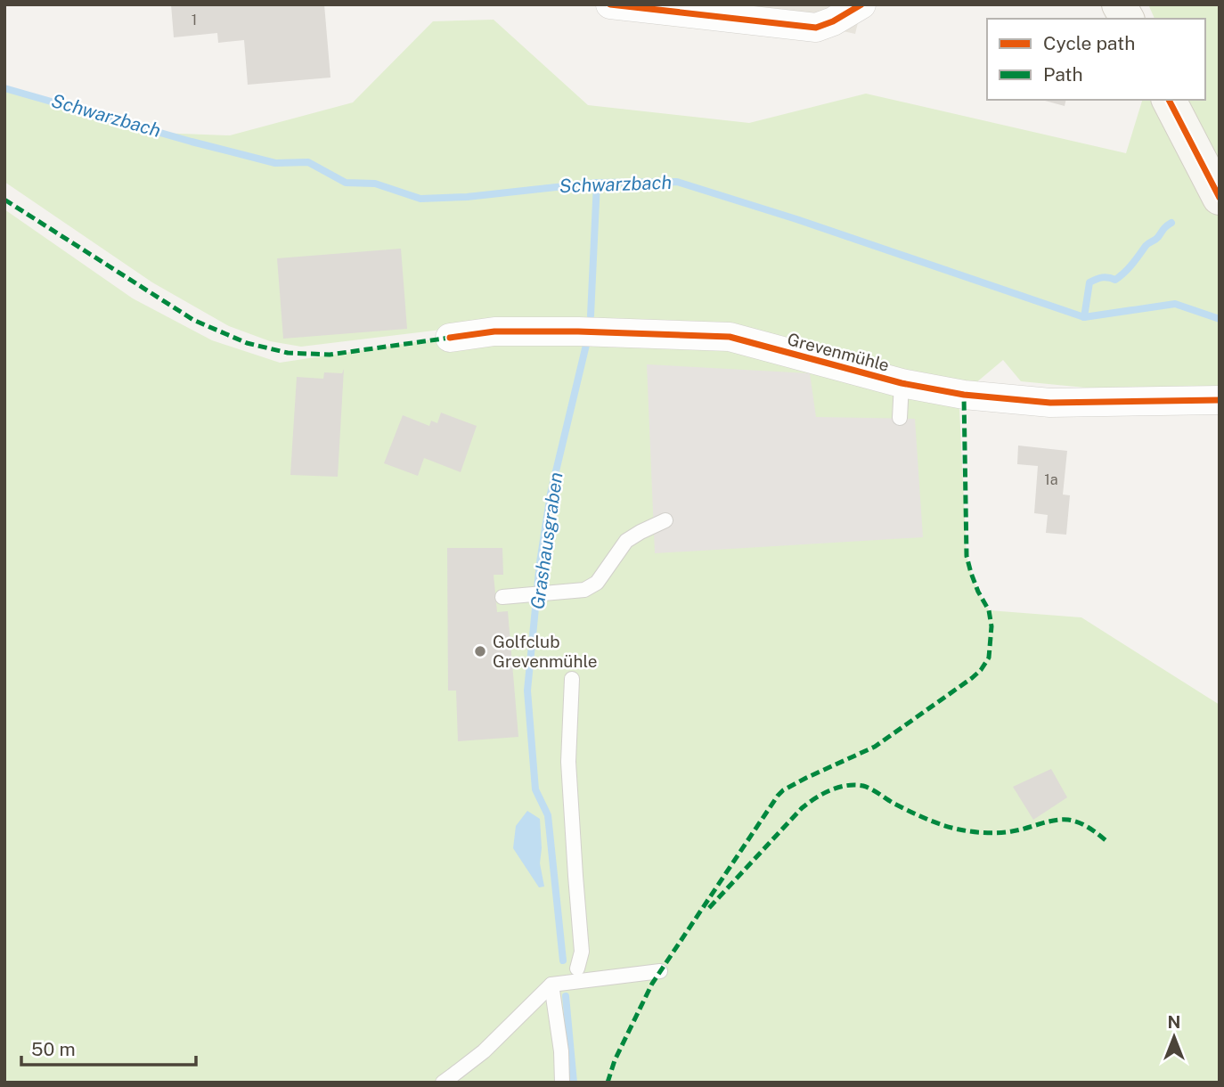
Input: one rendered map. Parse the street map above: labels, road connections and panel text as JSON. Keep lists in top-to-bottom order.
{
  "streets": {
    "street": ["Grevenmühle"]
  },
  "water": ["Schwarzbach", "Grashausgraben"],
  "places": ["Golfclub Grevenmühle"],
  "house_numbers": ["1", "1a"],
  "legend": ["Cycle path", "Path"],
  "scale_bar": "50 m",
  "north": "top"
}
